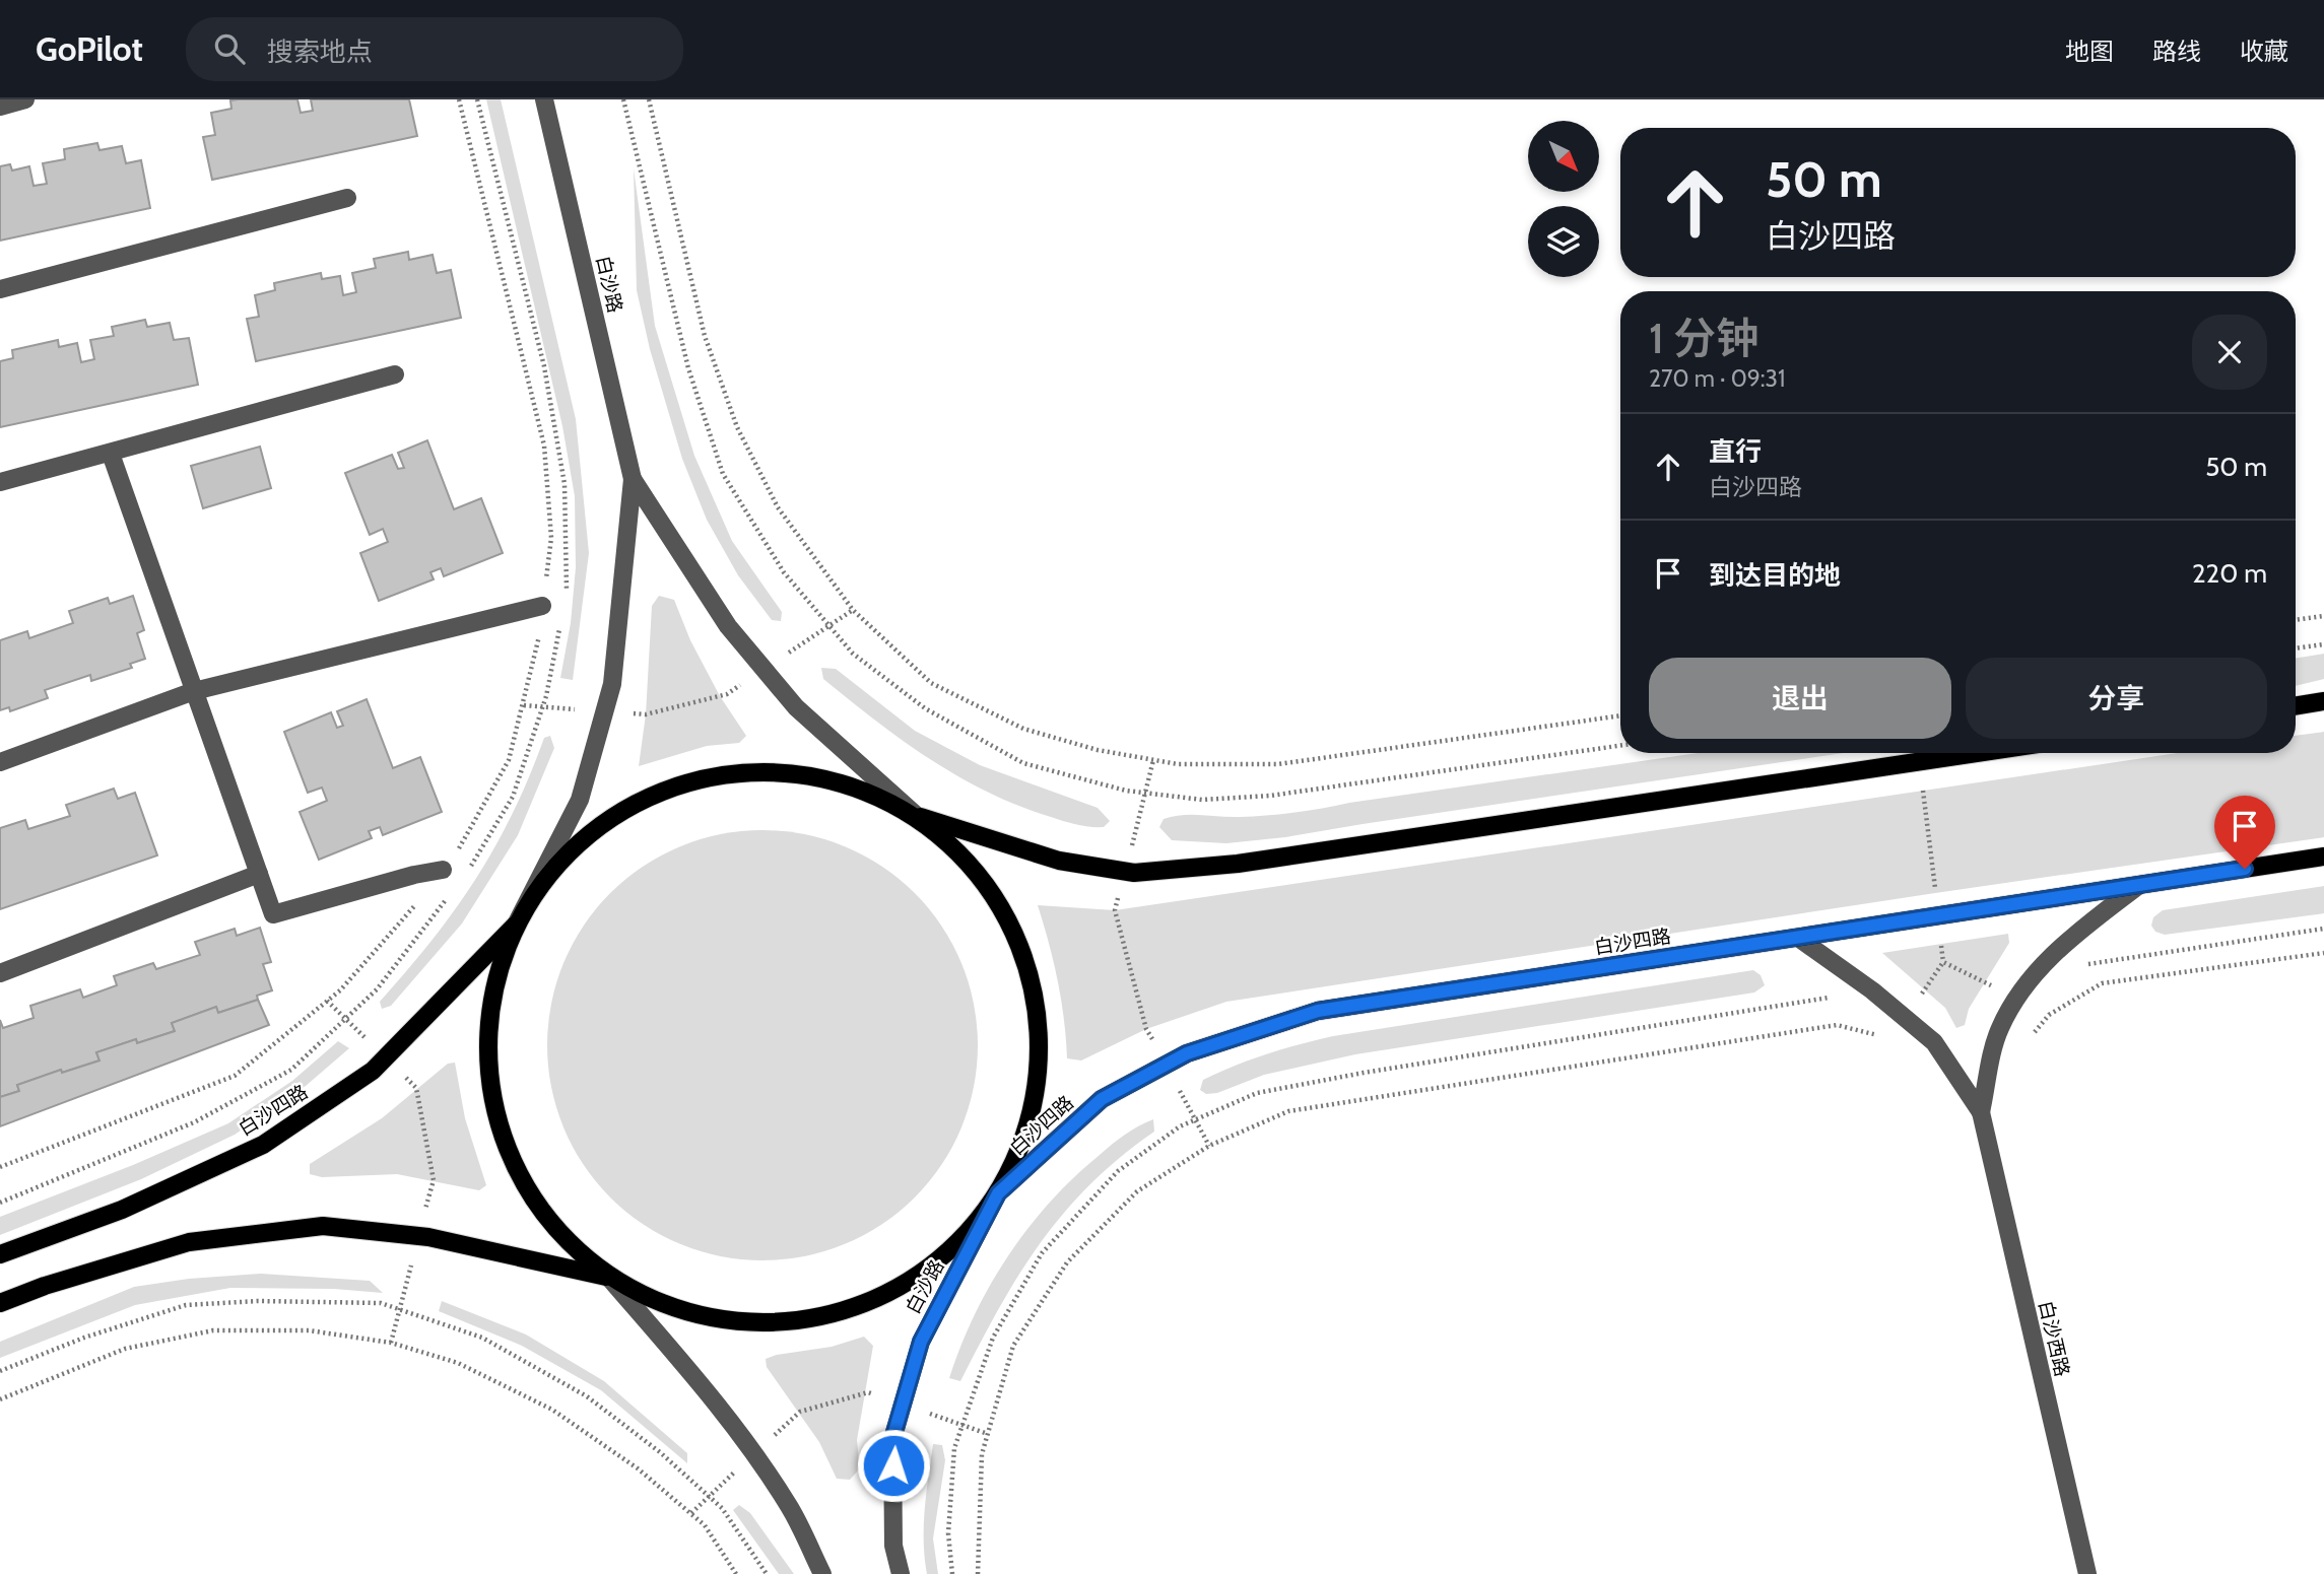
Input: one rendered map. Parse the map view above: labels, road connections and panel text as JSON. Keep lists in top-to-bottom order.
{
  "streets": {
    "main road": ["白沙四路"],
    "street": ["白沙路", "白沙西路"]
  },
  "crossings": [
    ["白沙路", "白沙四路"]
  ],
  "north": "bottom right",
  "page": {
    "header": "GoPilot",
    "search": "搜索地点",
    "nav": ["地图", "路线", "收藏"],
    "turn": ["50 m", "白沙四路"],
    "heading": ["1 分钟", "270 m · 09:31"],
    "list": [
      {
        "name": "直行",
        "note": "白沙四路",
        "value": "50 m"
      },
      {
        "name": "到达目的地",
        "value": "220 m"
      }
    ],
    "buttons": ["退出", "分享"]
  }
}
